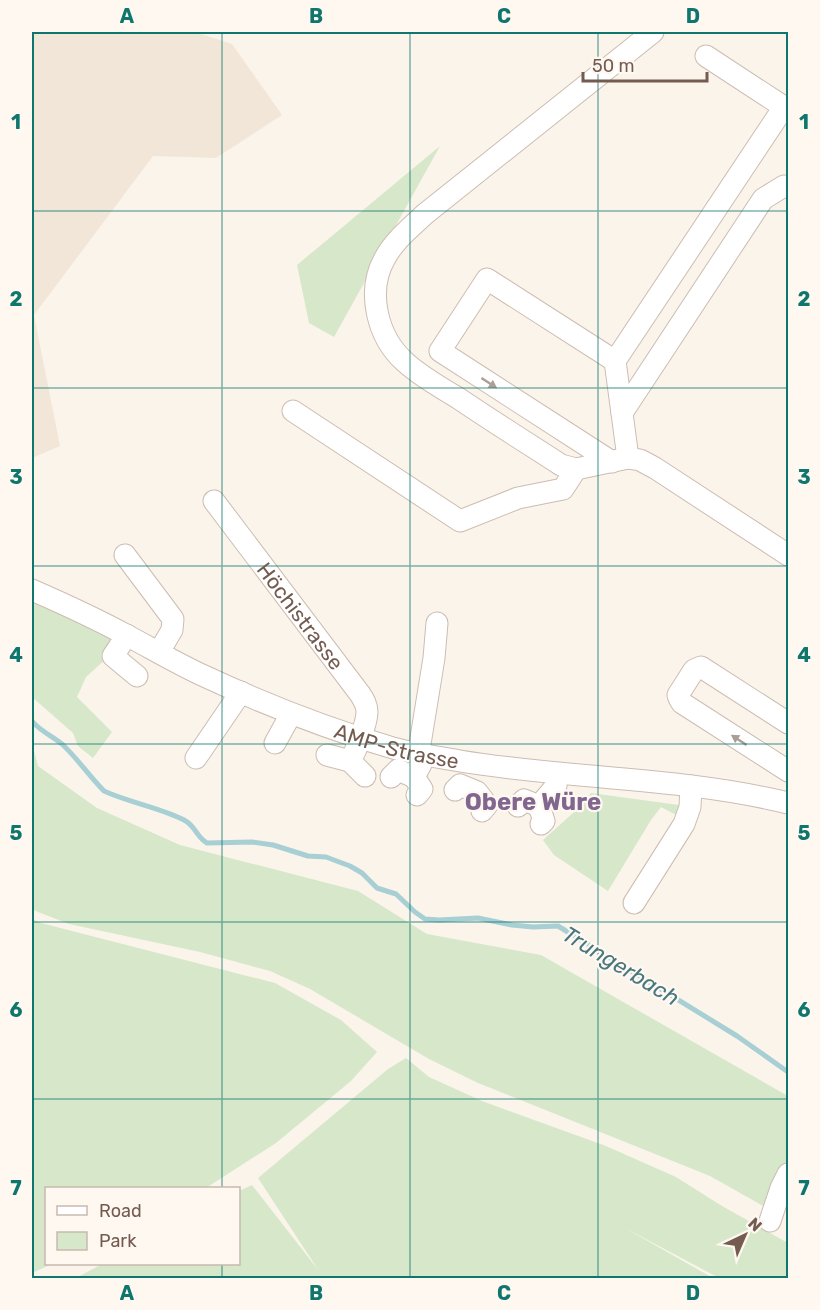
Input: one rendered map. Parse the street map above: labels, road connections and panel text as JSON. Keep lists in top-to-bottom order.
{
  "streets": {
    "street": ["Höchistrasse", "AMP-Strasse"]
  },
  "crossings": [
    ["Höchistrasse", "AMP-Strasse"]
  ],
  "districts": ["Obere Würe"],
  "water": ["Trungerbach"],
  "legend": ["Road", "Park"],
  "scale_bar": "50 m",
  "north": "top right",
  "grid": {
    "columns": [
      "A",
      "B",
      "C",
      "D"
    ],
    "rows": [
      "1",
      "2",
      "3",
      "4",
      "5",
      "6",
      "7"
    ]
  }
}
